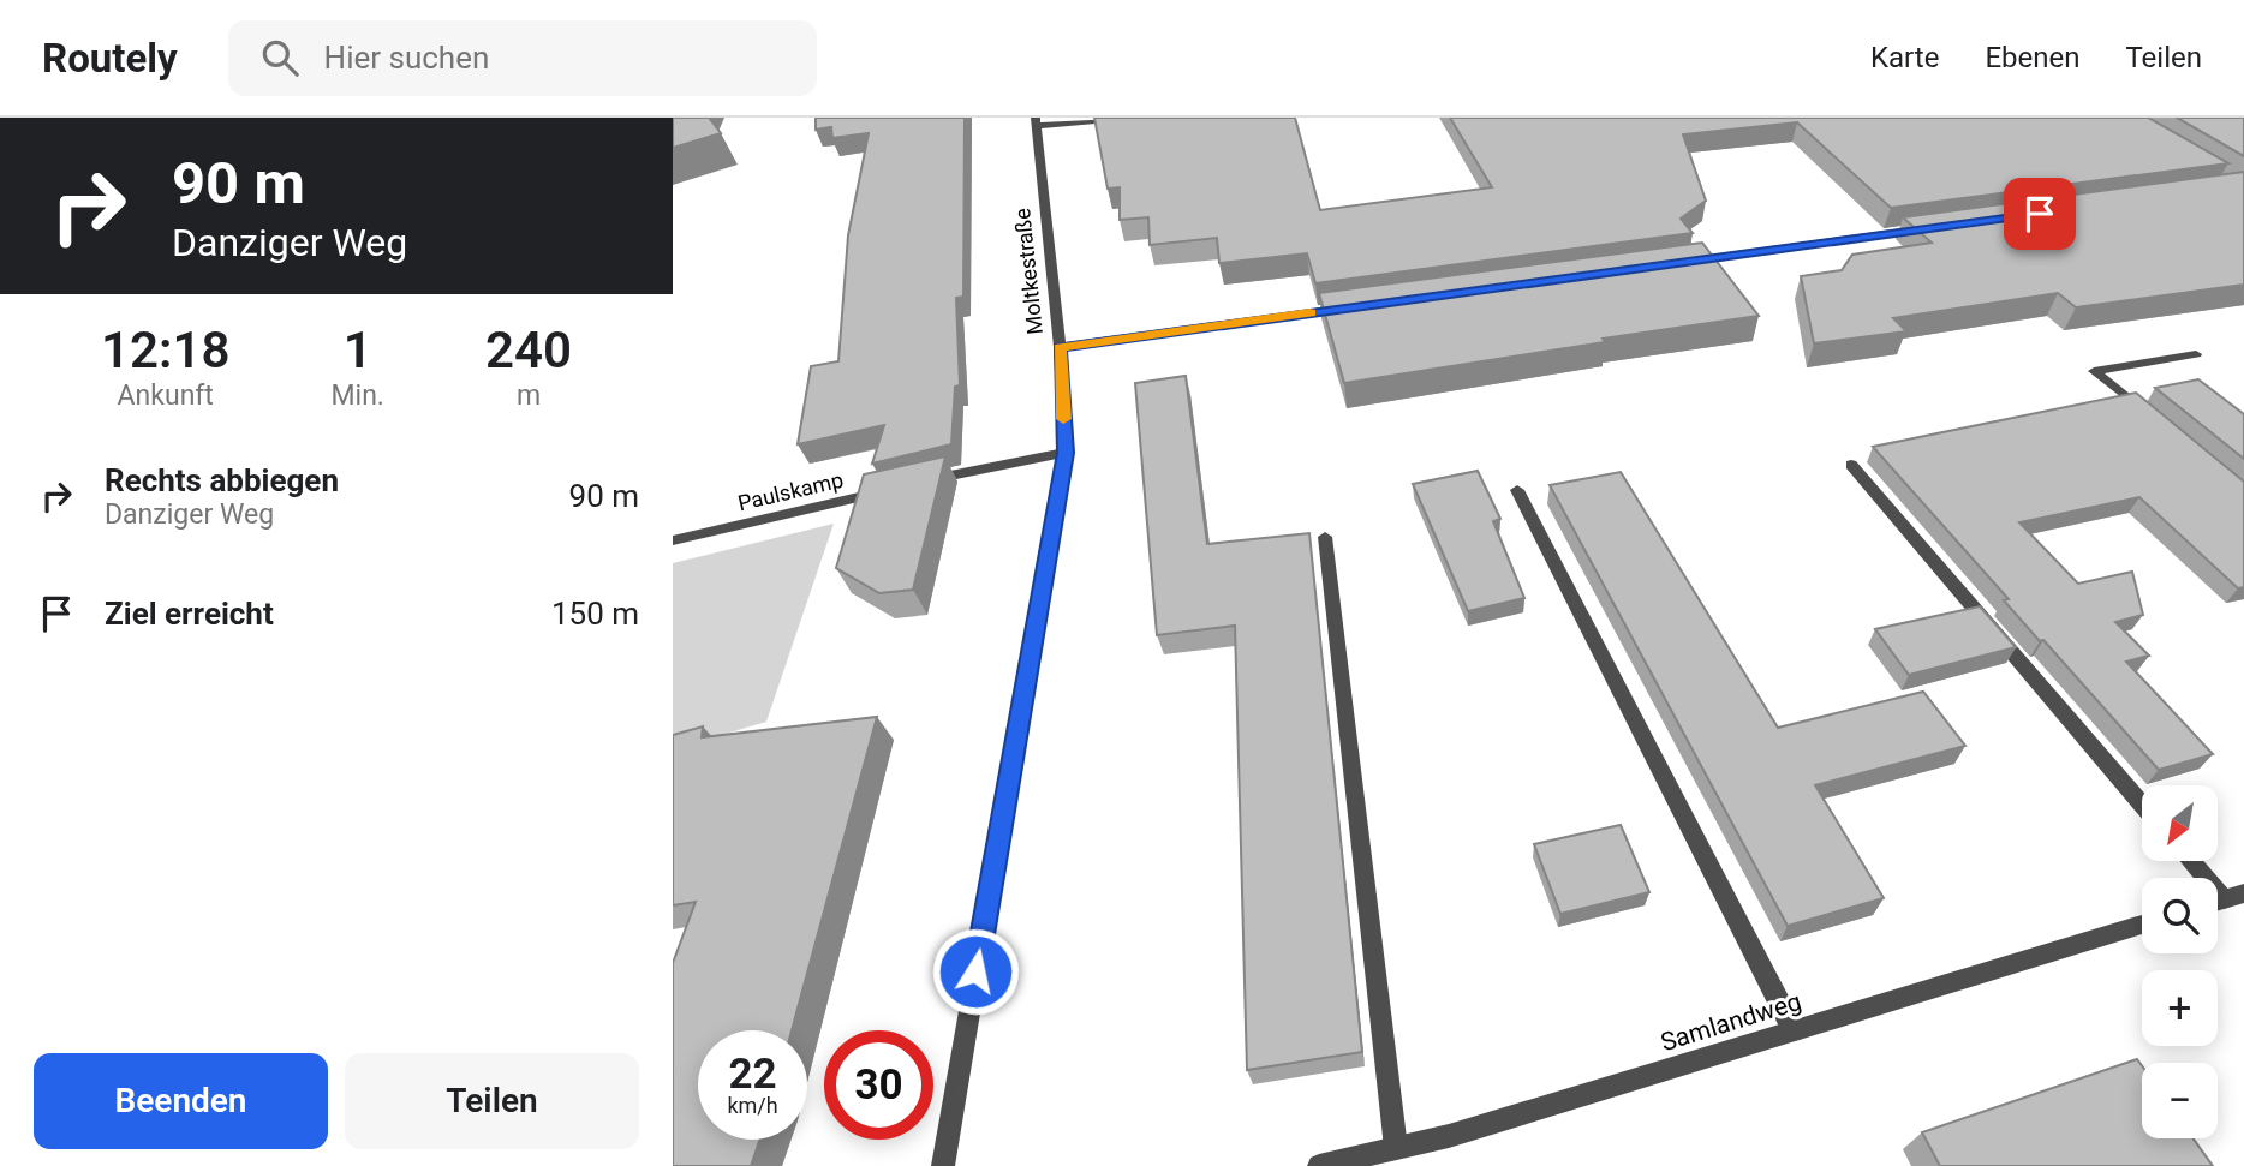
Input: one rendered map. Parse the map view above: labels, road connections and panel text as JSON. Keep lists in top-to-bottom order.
{
  "streets": {
    "street": ["Moltkestraße", "Paulskamp", "Samlandweg"]
  },
  "north": "bottom left",
  "page": {
    "header": "Routely",
    "search": "Hier suchen",
    "nav": ["Karte", "Ebenen", "Teilen"],
    "turn": ["90 m", "Danziger Weg"],
    "eta": [
      "12:18",
      "Ankunft",
      "1",
      "Min.",
      "240",
      "m"
    ],
    "list": [
      {
        "name": "Rechts abbiegen",
        "note": "Danziger Weg",
        "value": "90 m"
      },
      {
        "name": "Ziel erreicht",
        "value": "150 m"
      }
    ],
    "map_buttons": ["+", "−"],
    "speed": "22 km/h",
    "limit": "30",
    "buttons": ["Beenden", "Teilen"]
  }
}
